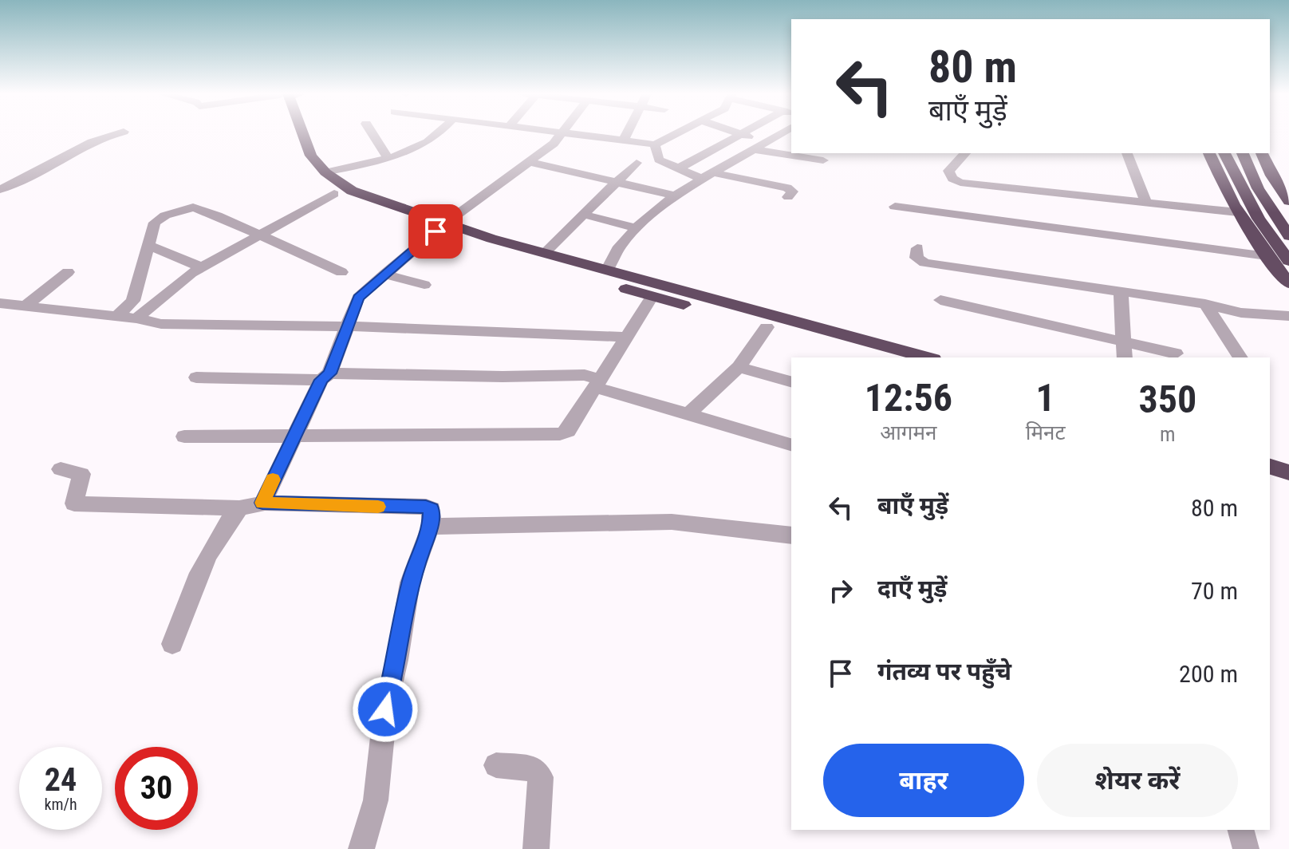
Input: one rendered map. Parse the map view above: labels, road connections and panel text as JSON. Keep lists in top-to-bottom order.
{
  "page": {
    "turn": ["80 m", "बाएँ मुड़ें"],
    "eta": [
      "12:56",
      "आगमन",
      "1",
      "मिनट",
      "350",
      "m"
    ],
    "list": [
      {
        "name": "बाएँ मुड़ें",
        "value": "80 m"
      },
      {
        "name": "दाएँ मुड़ें",
        "value": "70 m"
      },
      {
        "name": "गंतव्य पर पहुँचे",
        "value": "200 m"
      }
    ],
    "buttons": ["बाहर", "शेयर करें"],
    "speed": "24 km/h",
    "limit": "30"
  }
}
